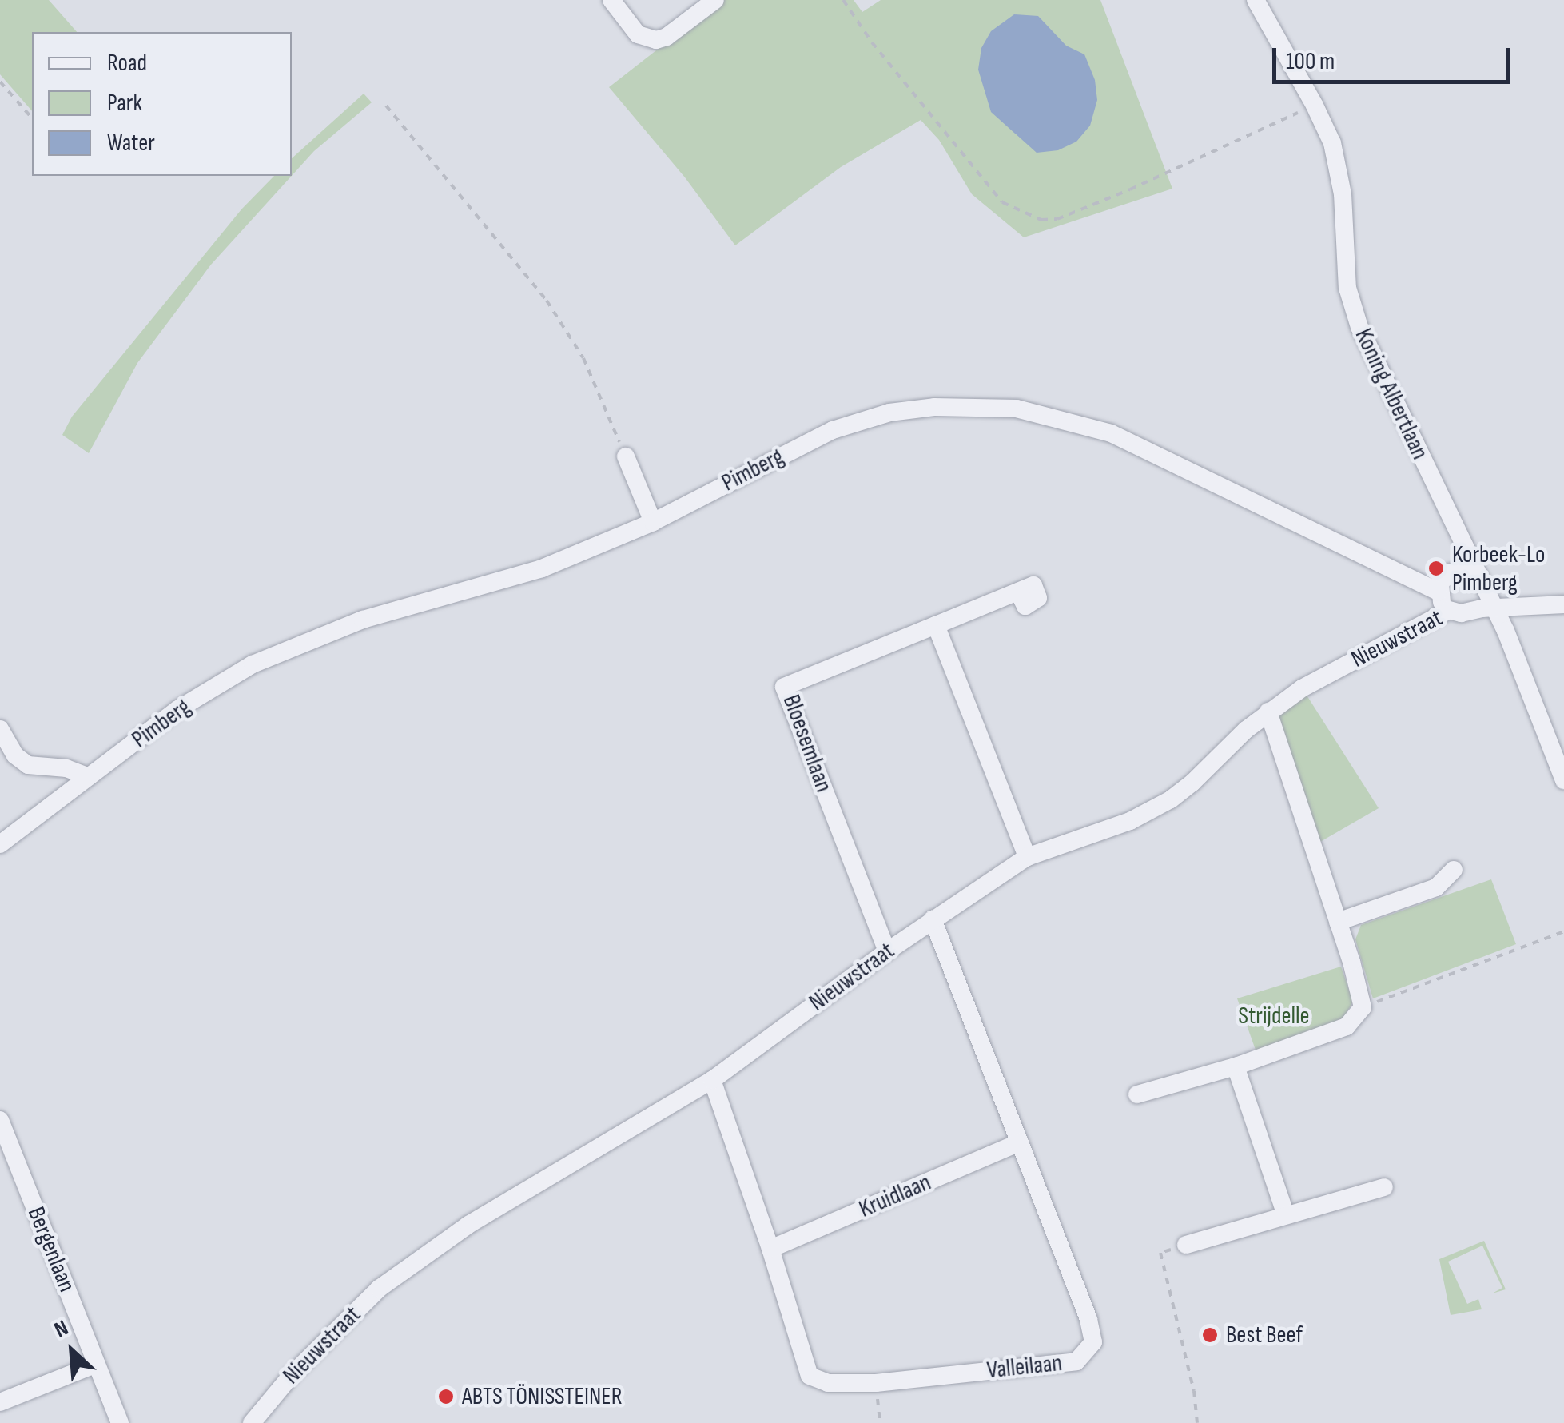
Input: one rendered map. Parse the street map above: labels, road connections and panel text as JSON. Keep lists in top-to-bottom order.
{
  "streets": {
    "street": [
      "Koning Albertlaan",
      "Pimberg",
      "Nieuwstraat",
      "Bloesemlaan",
      "Kruidlaan",
      "Bergenlaan",
      "Valleilaan"
    ]
  },
  "crossings": [
    ["Koning Albertlaan", "Nieuwstraat"],
    ["Nieuwstraat", "Bloesemlaan"],
    ["Nieuwstraat", "Valleilaan"],
    ["Kruidlaan", "Valleilaan"]
  ],
  "parks": ["Strijdelle"],
  "places": ["Korbeek-Lo Pimberg", "Best Beef", "ABTS TÖNISSTEINER"],
  "legend": ["Road", "Park", "Water"],
  "scale_bar": "100 m",
  "north": "top left"
}
